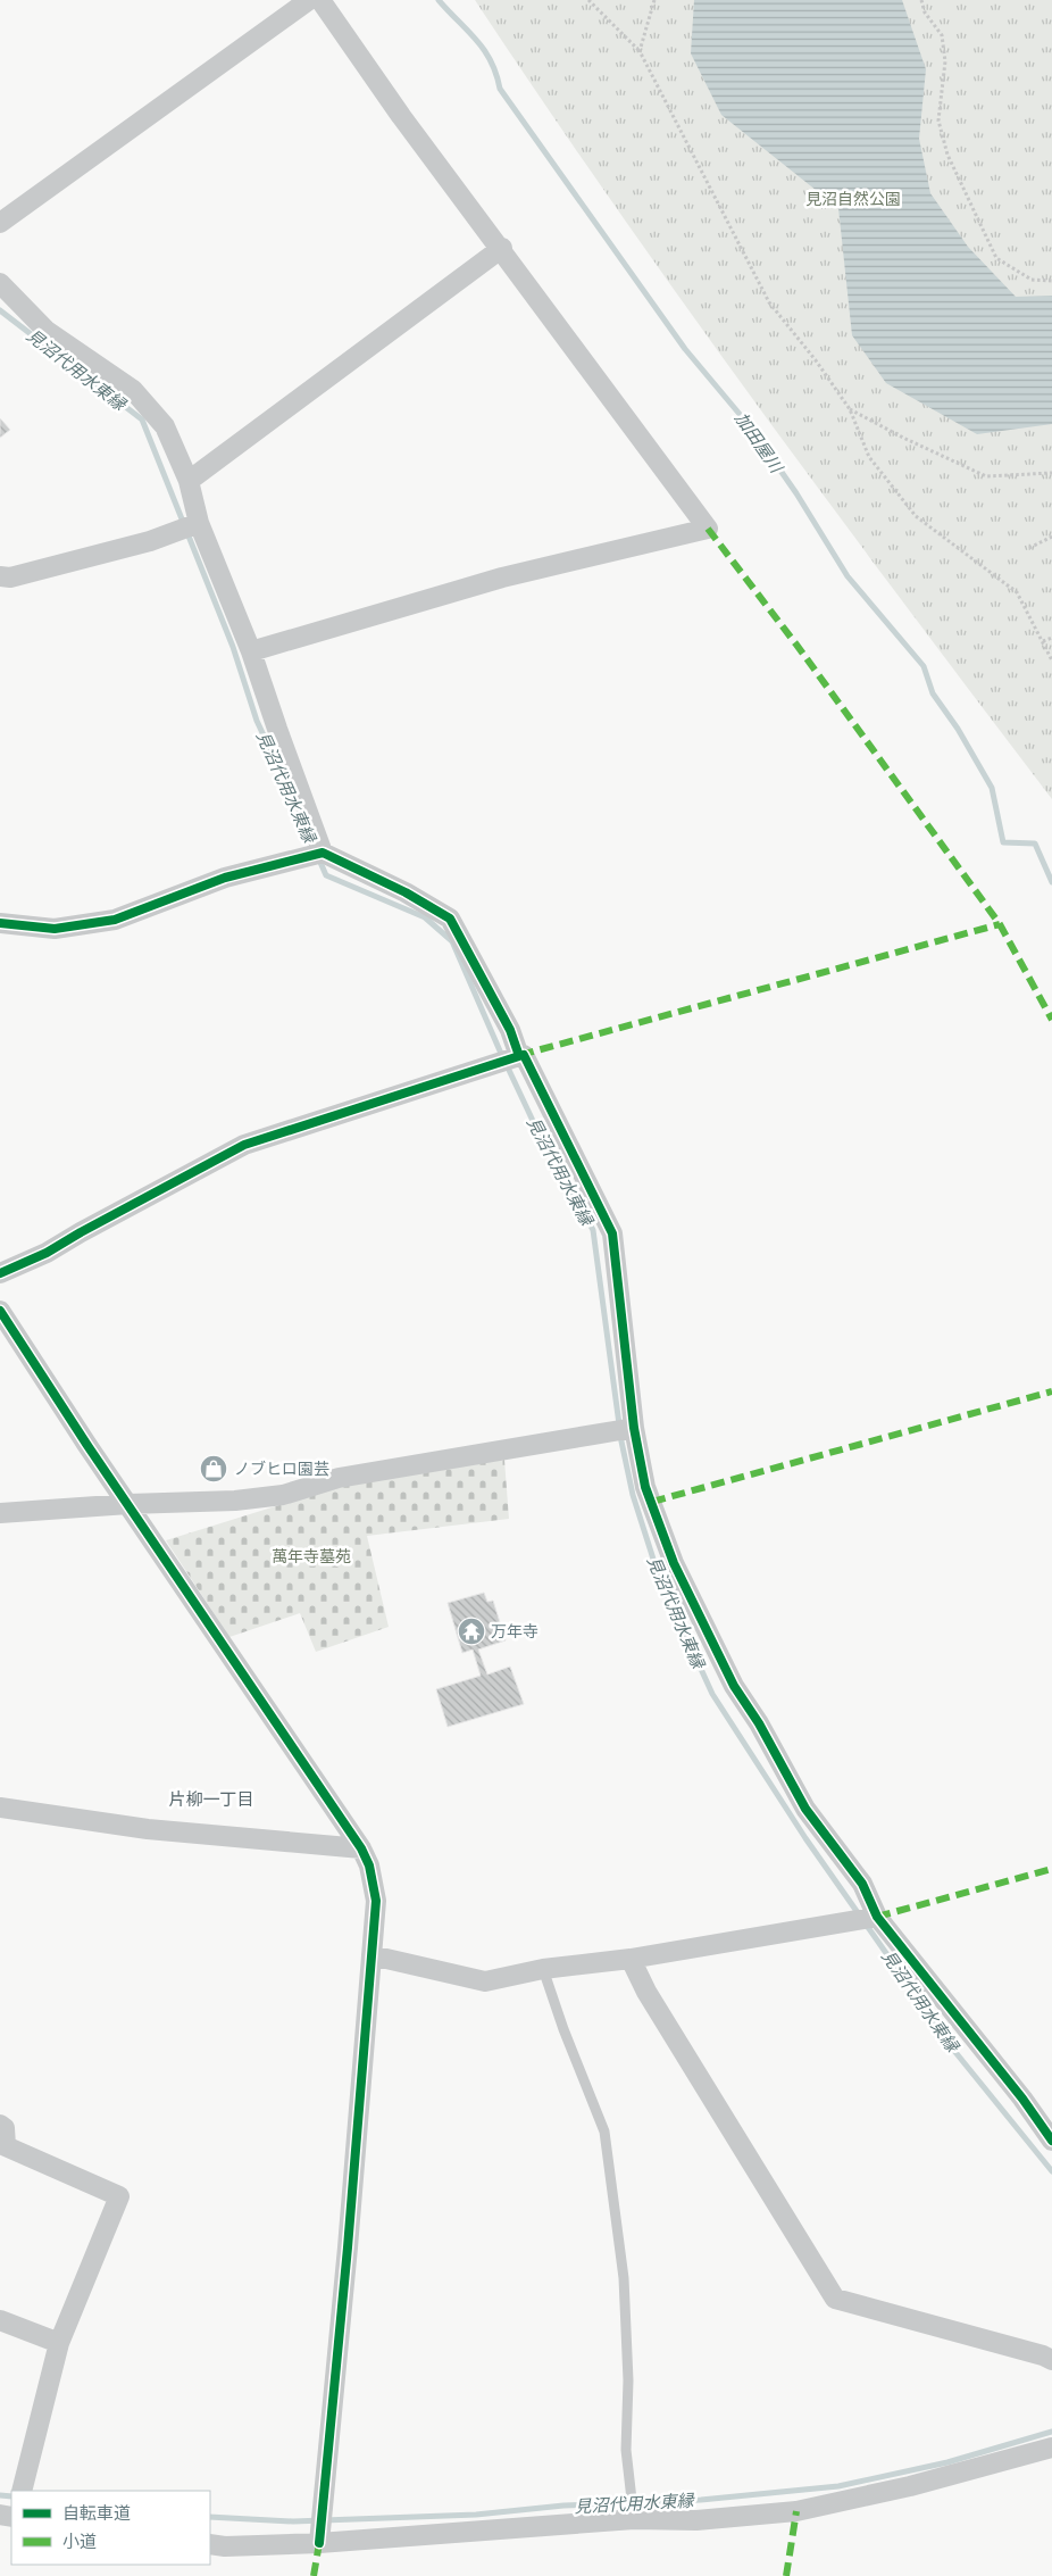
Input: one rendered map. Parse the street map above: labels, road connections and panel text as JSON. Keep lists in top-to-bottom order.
{
  "districts": ["片柳一丁目"],
  "water": ["見沼代用水東縁", "加田屋川"],
  "parks": ["見沼自然公園", "萬年寺墓苑"],
  "places": {
    "shop": ["ノブヒロ園芸"],
    "temple": ["万年寺"]
  },
  "legend": ["自転車道", "小道"]
}
